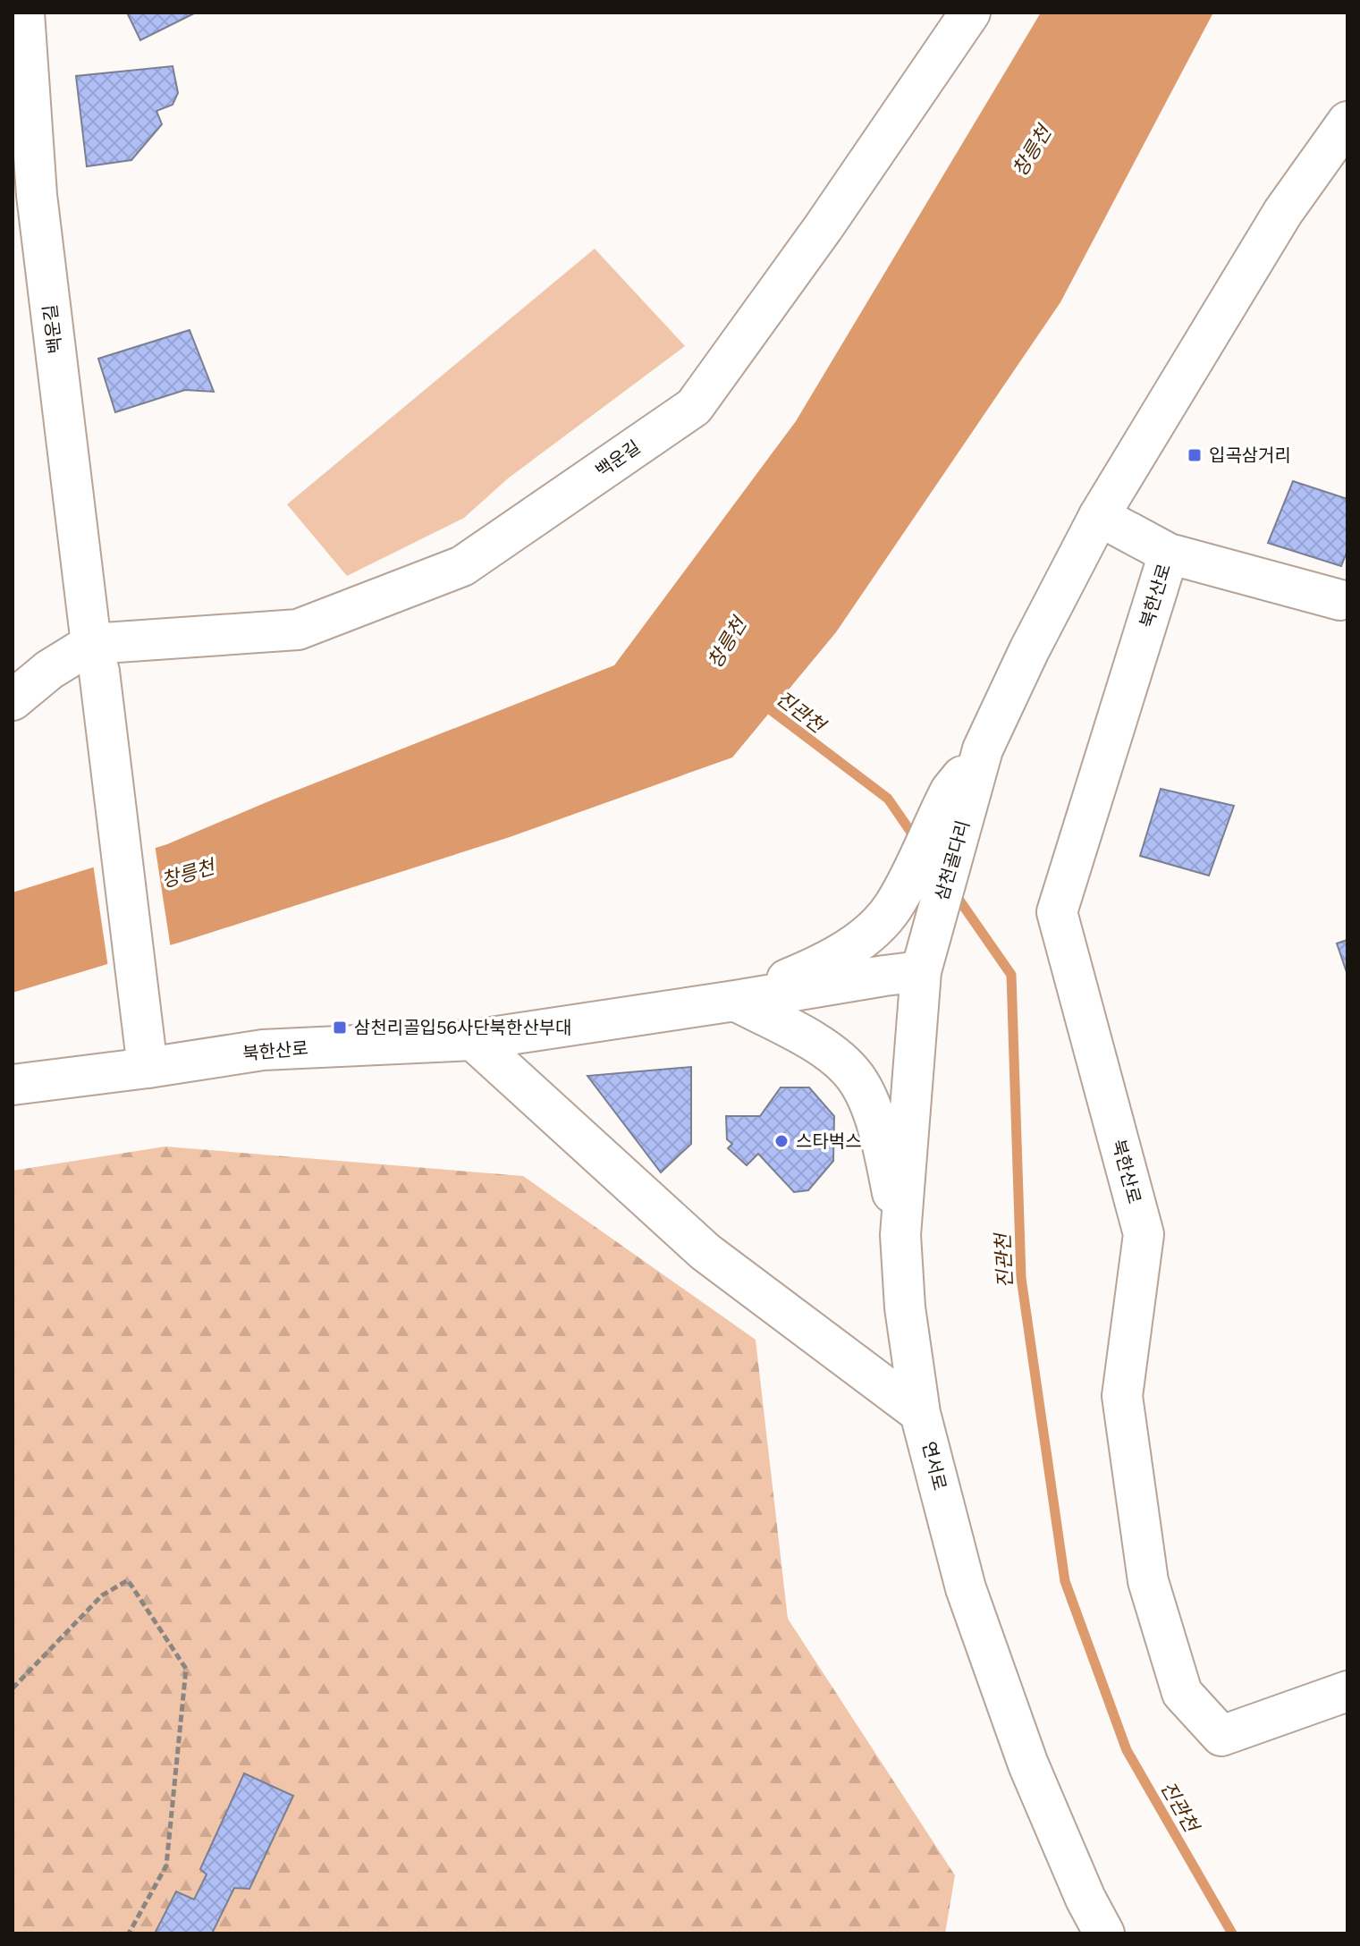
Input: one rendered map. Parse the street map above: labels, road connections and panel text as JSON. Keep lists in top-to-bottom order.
{
  "streets": {
    "main road": [
      "백운길",
      "북한산로",
      "삼천골다리",
      "연서로"
    ]
  },
  "crossings": [
    ["북한산로", "삼천골다리"],
    ["북한산로", "연서로"],
    ["삼천골다리", "연서로"]
  ],
  "water": ["창릉천", "진관천"],
  "places": {
    "transit": ["입곡삼거리", "삼천리골입56사단북한산부대"],
    "other": ["스타벅스"]
  }
}
